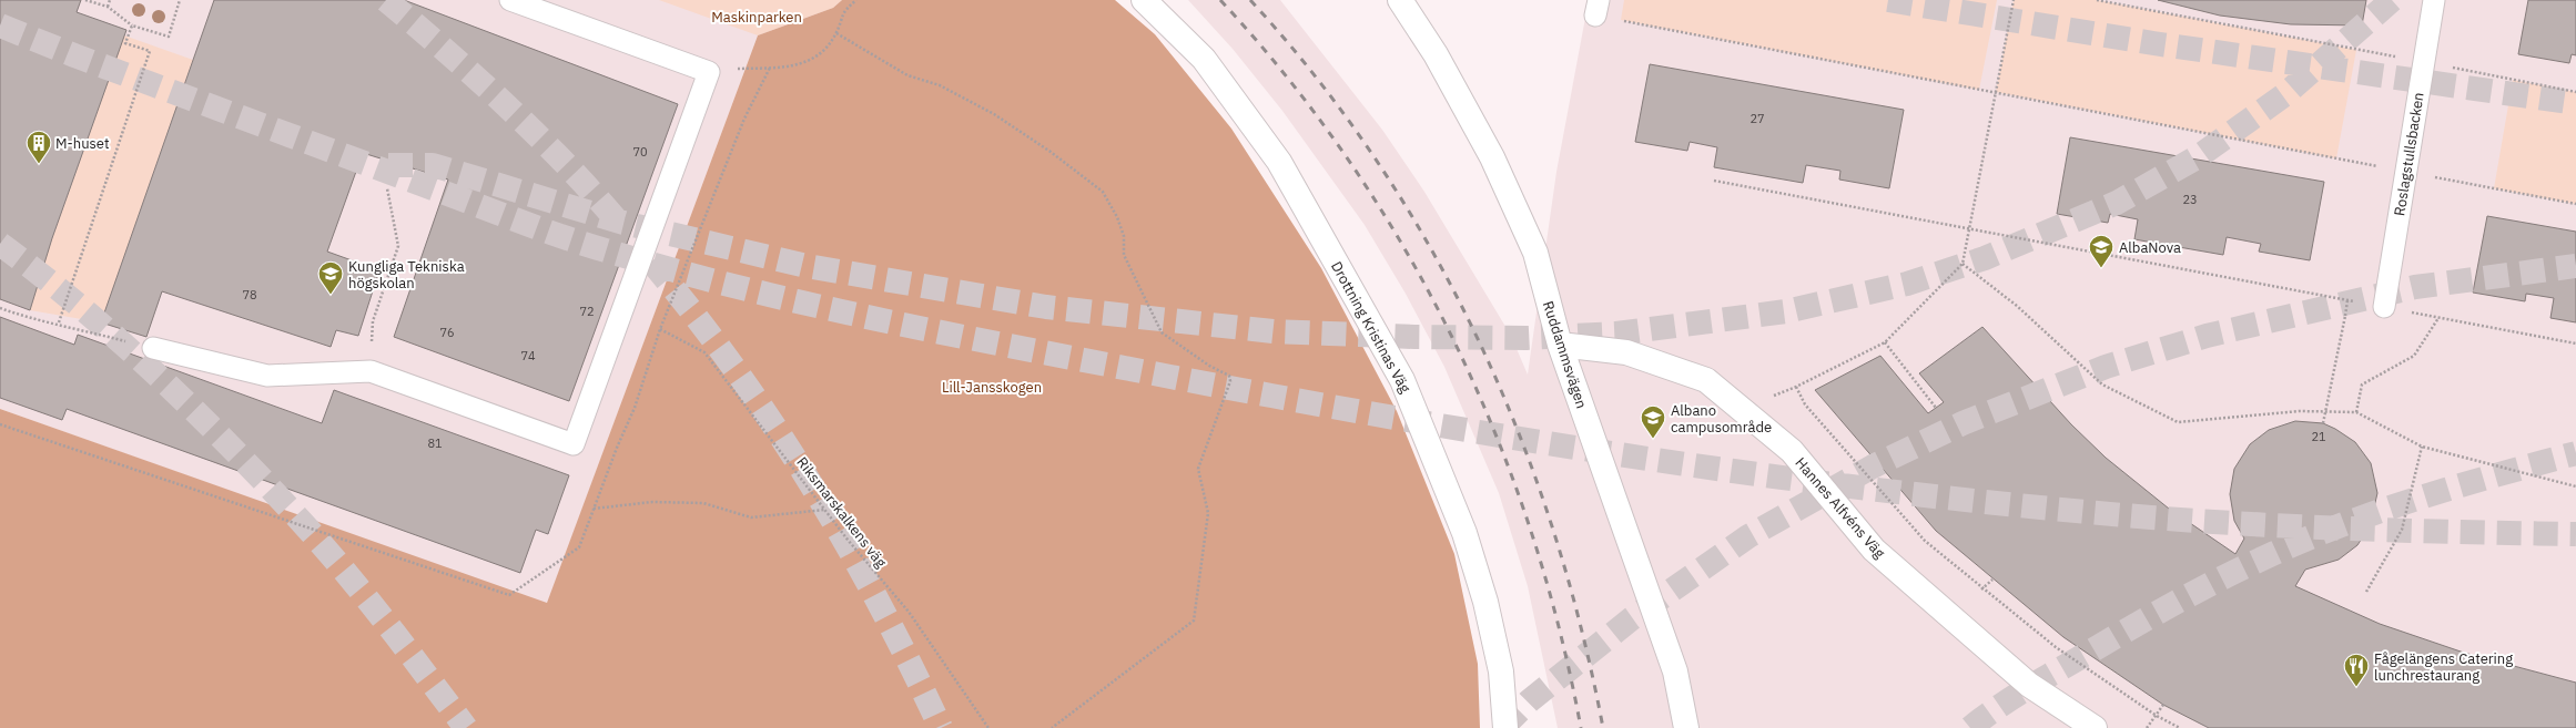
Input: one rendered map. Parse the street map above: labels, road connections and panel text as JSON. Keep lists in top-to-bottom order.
{
  "streets": {
    "street": ["Drottning Kristinas Väg", "Ruddammsvägen", "Hannes Alfvéns Väg"],
    "lane": ["Roslagstullsbacken"],
    "path": ["Riksmarskalkens väg"]
  },
  "crossings": [
    ["Ruddammsvägen", "Hannes Alfvéns Väg"]
  ],
  "parks": ["Maskinparken", "Lill-Jansskogen"],
  "places": {
    "building": ["M-huset"],
    "school or university": ["AlbaNova", "Kungliga Tekniska högskolan", "Albano campusområde"],
    "restaurant": ["Fågelängens Catering lunchrestaurang"]
  },
  "house_numbers": [
    "27",
    "70",
    "23",
    "78",
    "72",
    "76",
    "74",
    "21",
    "81"
  ]
}
